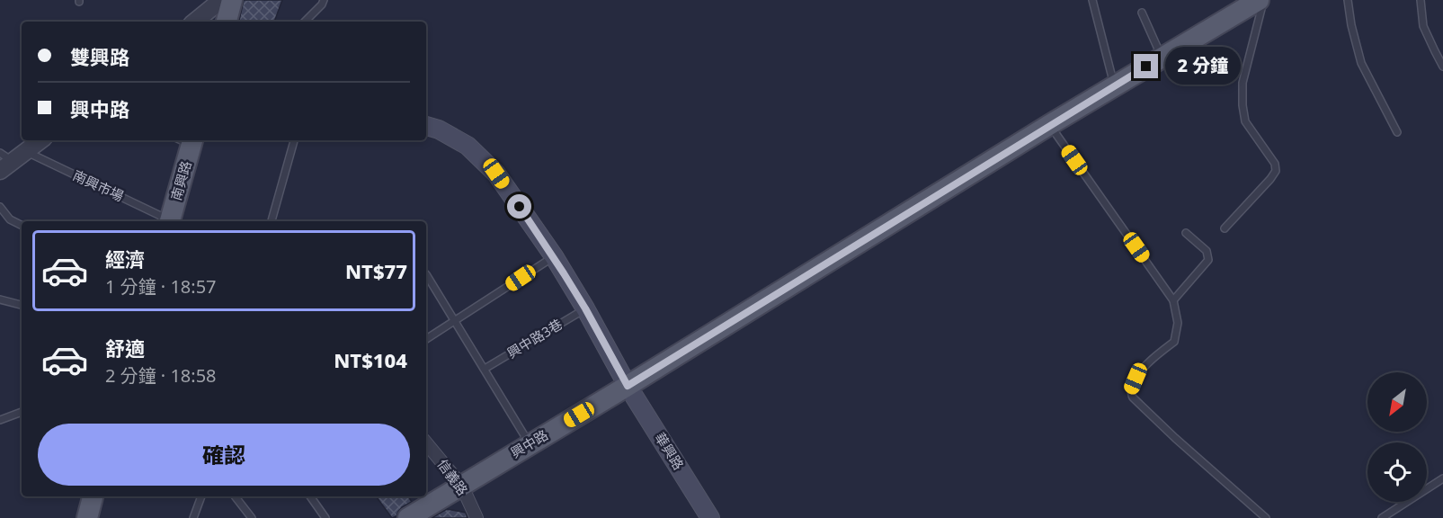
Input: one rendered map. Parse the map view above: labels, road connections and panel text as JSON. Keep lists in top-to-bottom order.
{
  "streets": {
    "main road": ["南興路", "興中路", "華興路"],
    "street": ["信義路"],
    "lane": ["南興市場", "興中路3巷"]
  },
  "crossings": [
    ["興中路3巷", "華興路"],
    ["興中路", "華興路"],
    ["興中路", "信義路"]
  ],
  "north": "bottom left",
  "page": {
    "banner": ["雙興路", "興中路"],
    "bubble": "2 分鐘",
    "list": [
      {
        "name": "經濟",
        "note": "1 分鐘 · 18:57",
        "value": "NT$77"
      },
      {
        "name": "舒適",
        "note": "2 分鐘 · 18:58",
        "value": "NT$104"
      }
    ],
    "buttons": "確認"
  }
}
